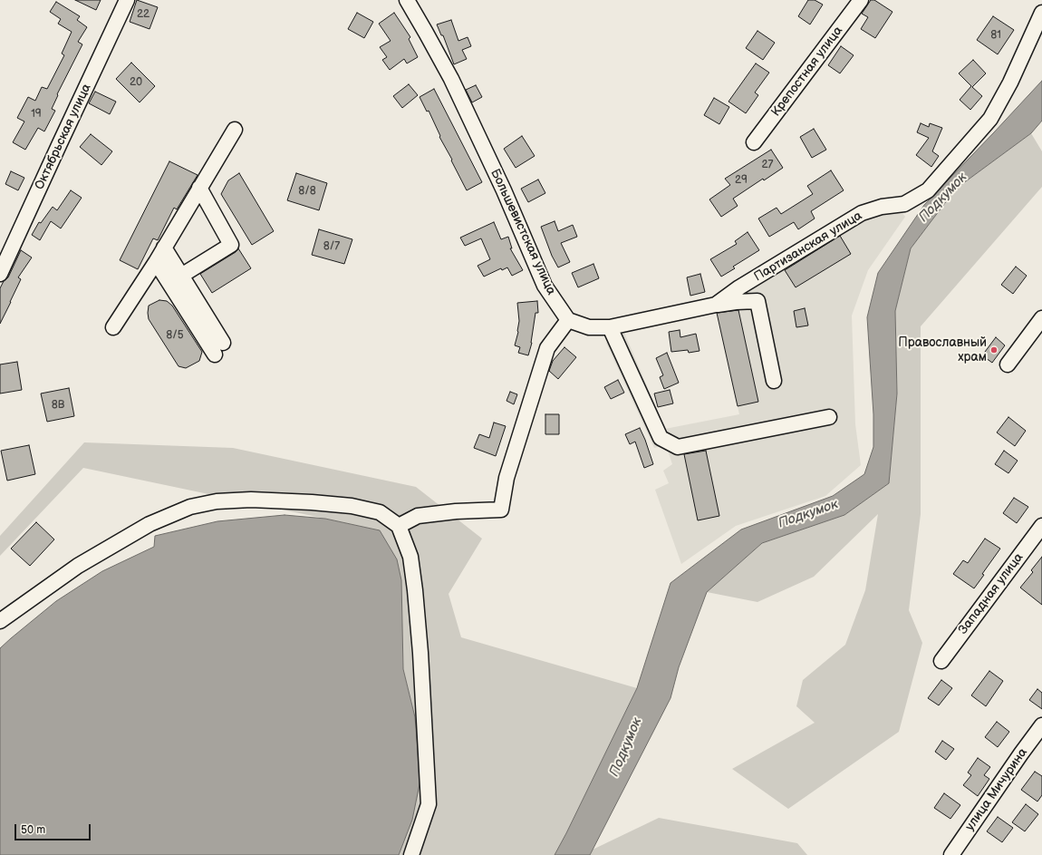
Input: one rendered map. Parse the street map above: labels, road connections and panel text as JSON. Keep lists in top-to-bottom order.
{
  "streets": {
    "street": [
      "Крепостная улица",
      "Октябрьская улица",
      "Большевистская улица",
      "Партизанская улица",
      "Западная улица",
      "улица Мичурина"
    ]
  },
  "crossings": [
    ["Большевистская улица", "Партизанская улица"]
  ],
  "water": ["Подкумок"],
  "places": ["Православный храм"],
  "house_numbers": [
    "22",
    "81",
    "20",
    "19",
    "27",
    "29",
    "8/8",
    "8/7",
    "8/5",
    "8В"
  ],
  "scale_bar": "50 m"
}
